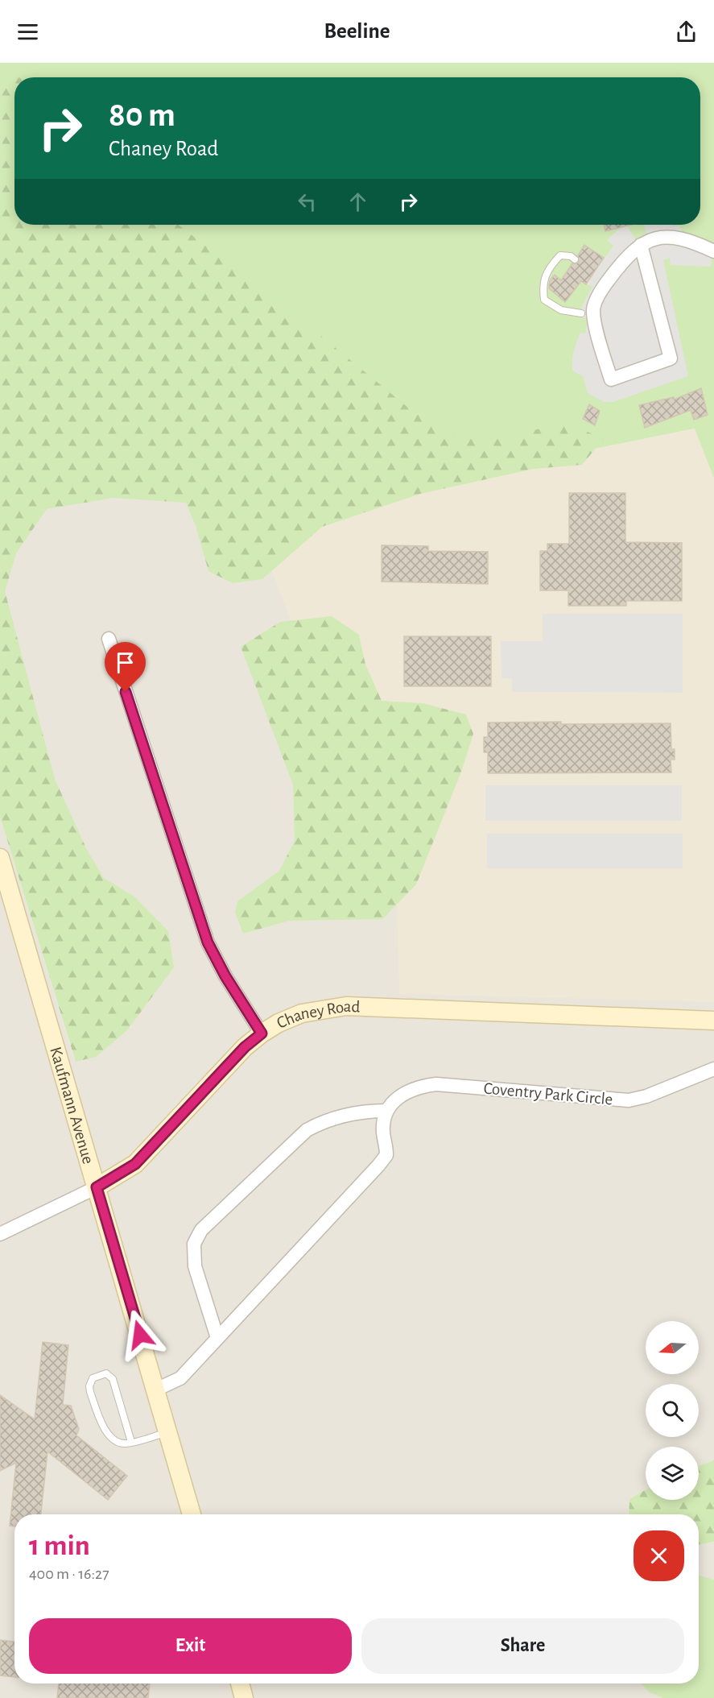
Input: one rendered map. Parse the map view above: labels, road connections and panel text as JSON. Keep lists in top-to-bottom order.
{
  "streets": {
    "main road": ["Chaney Road", "Kaufmann Avenue"],
    "street": ["Coventry Park Circle"]
  },
  "crossings": [
    ["Chaney Road", "Kaufmann Avenue"]
  ],
  "north": "left",
  "page": {
    "header": "Beeline",
    "turn": ["80 m", "Chaney Road"],
    "heading": ["1 min", "400 m · 16:27"],
    "buttons": ["Exit", "Share"]
  }
}
